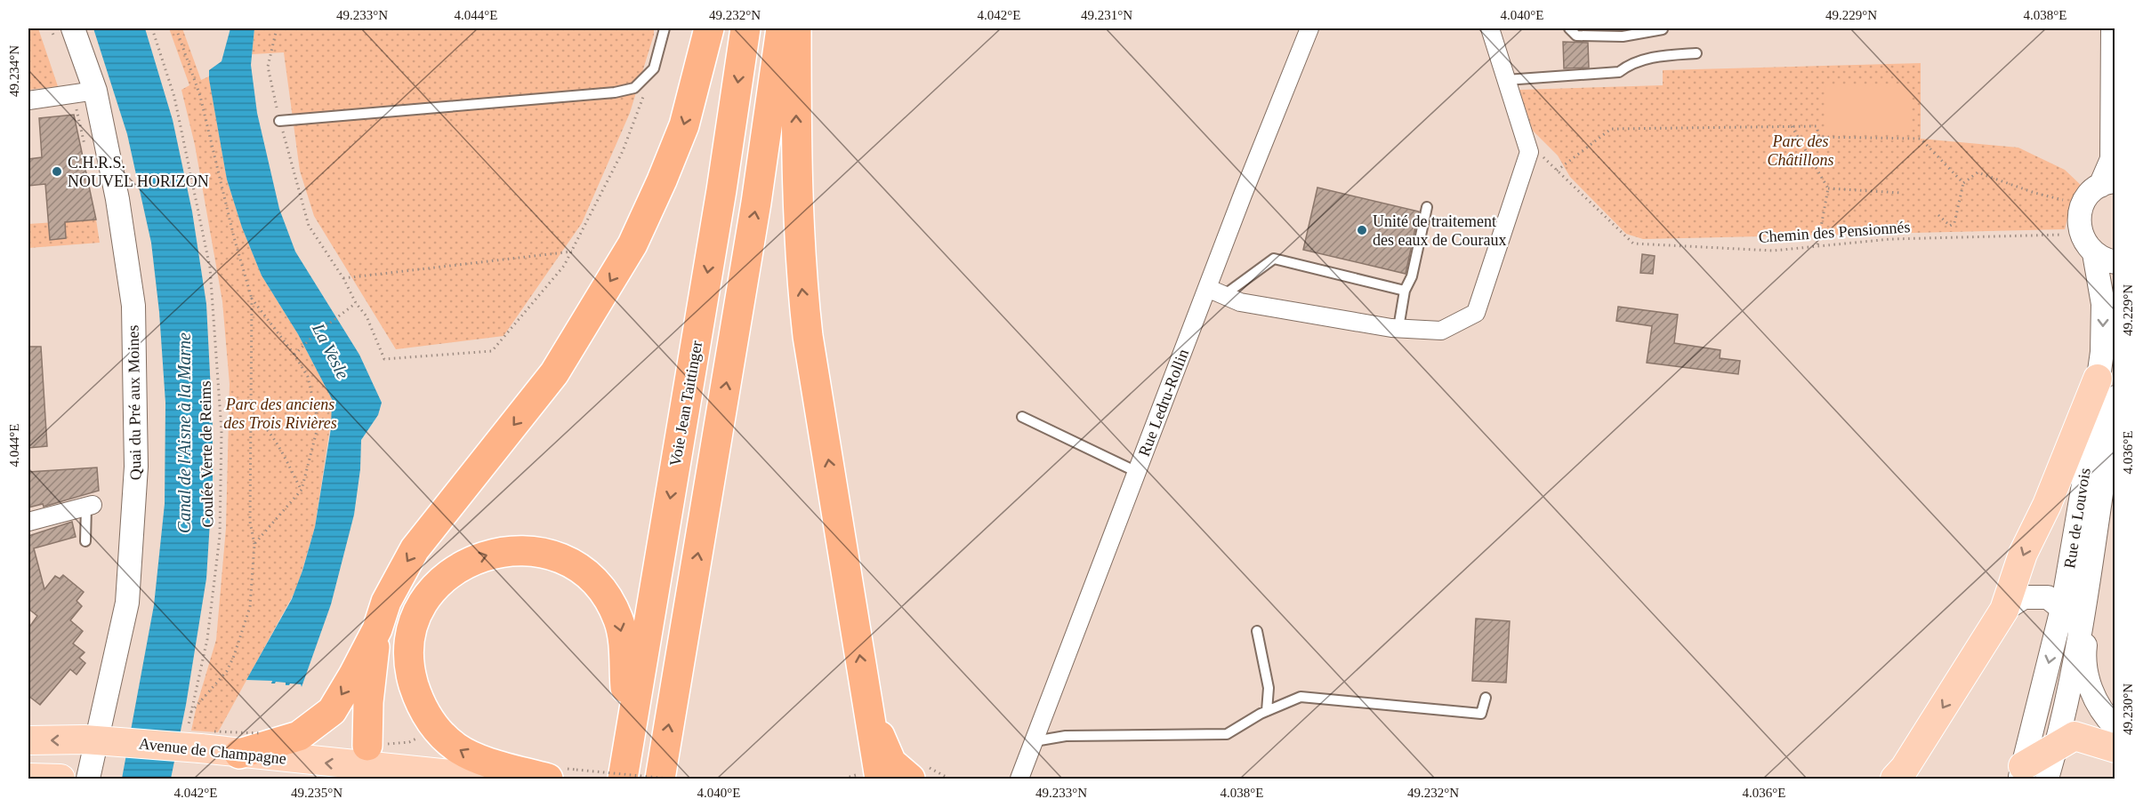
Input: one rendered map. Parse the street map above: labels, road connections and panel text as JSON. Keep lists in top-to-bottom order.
{
  "streets": {
    "highway": ["Voie Jean Taittinger"],
    "main road": ["Avenue de Champagne"],
    "street": ["Quai du Pré aux Moines", "Rue Ledru-Rollin", "Rue de Louvois"],
    "path": ["Chemin des Pensionnés", "Coulée Verte de Reims"]
  },
  "crossings": [
    ["Coulée Verte de Reims", "Avenue de Champagne"]
  ],
  "one_way": ["Avenue de Champagne"],
  "water": ["La Vesle", "Canal de l'Aisne à la Marne"],
  "parks": ["Parc des Châtillons", "Parc des anciens des Trois Rivières"],
  "places": ["C.H.R.S. NOUVEL HORIZON", "Unité de traitement des eaux de Couraux"],
  "coordinates": [
    "49.233°N",
    "4.044°E",
    "49.232°N",
    "4.042°E",
    "49.231°N",
    "4.040°E",
    "49.229°N",
    "4.038°E",
    "49.234°N",
    "4.036°E",
    "49.230°N",
    "49.235°N"
  ]
}
